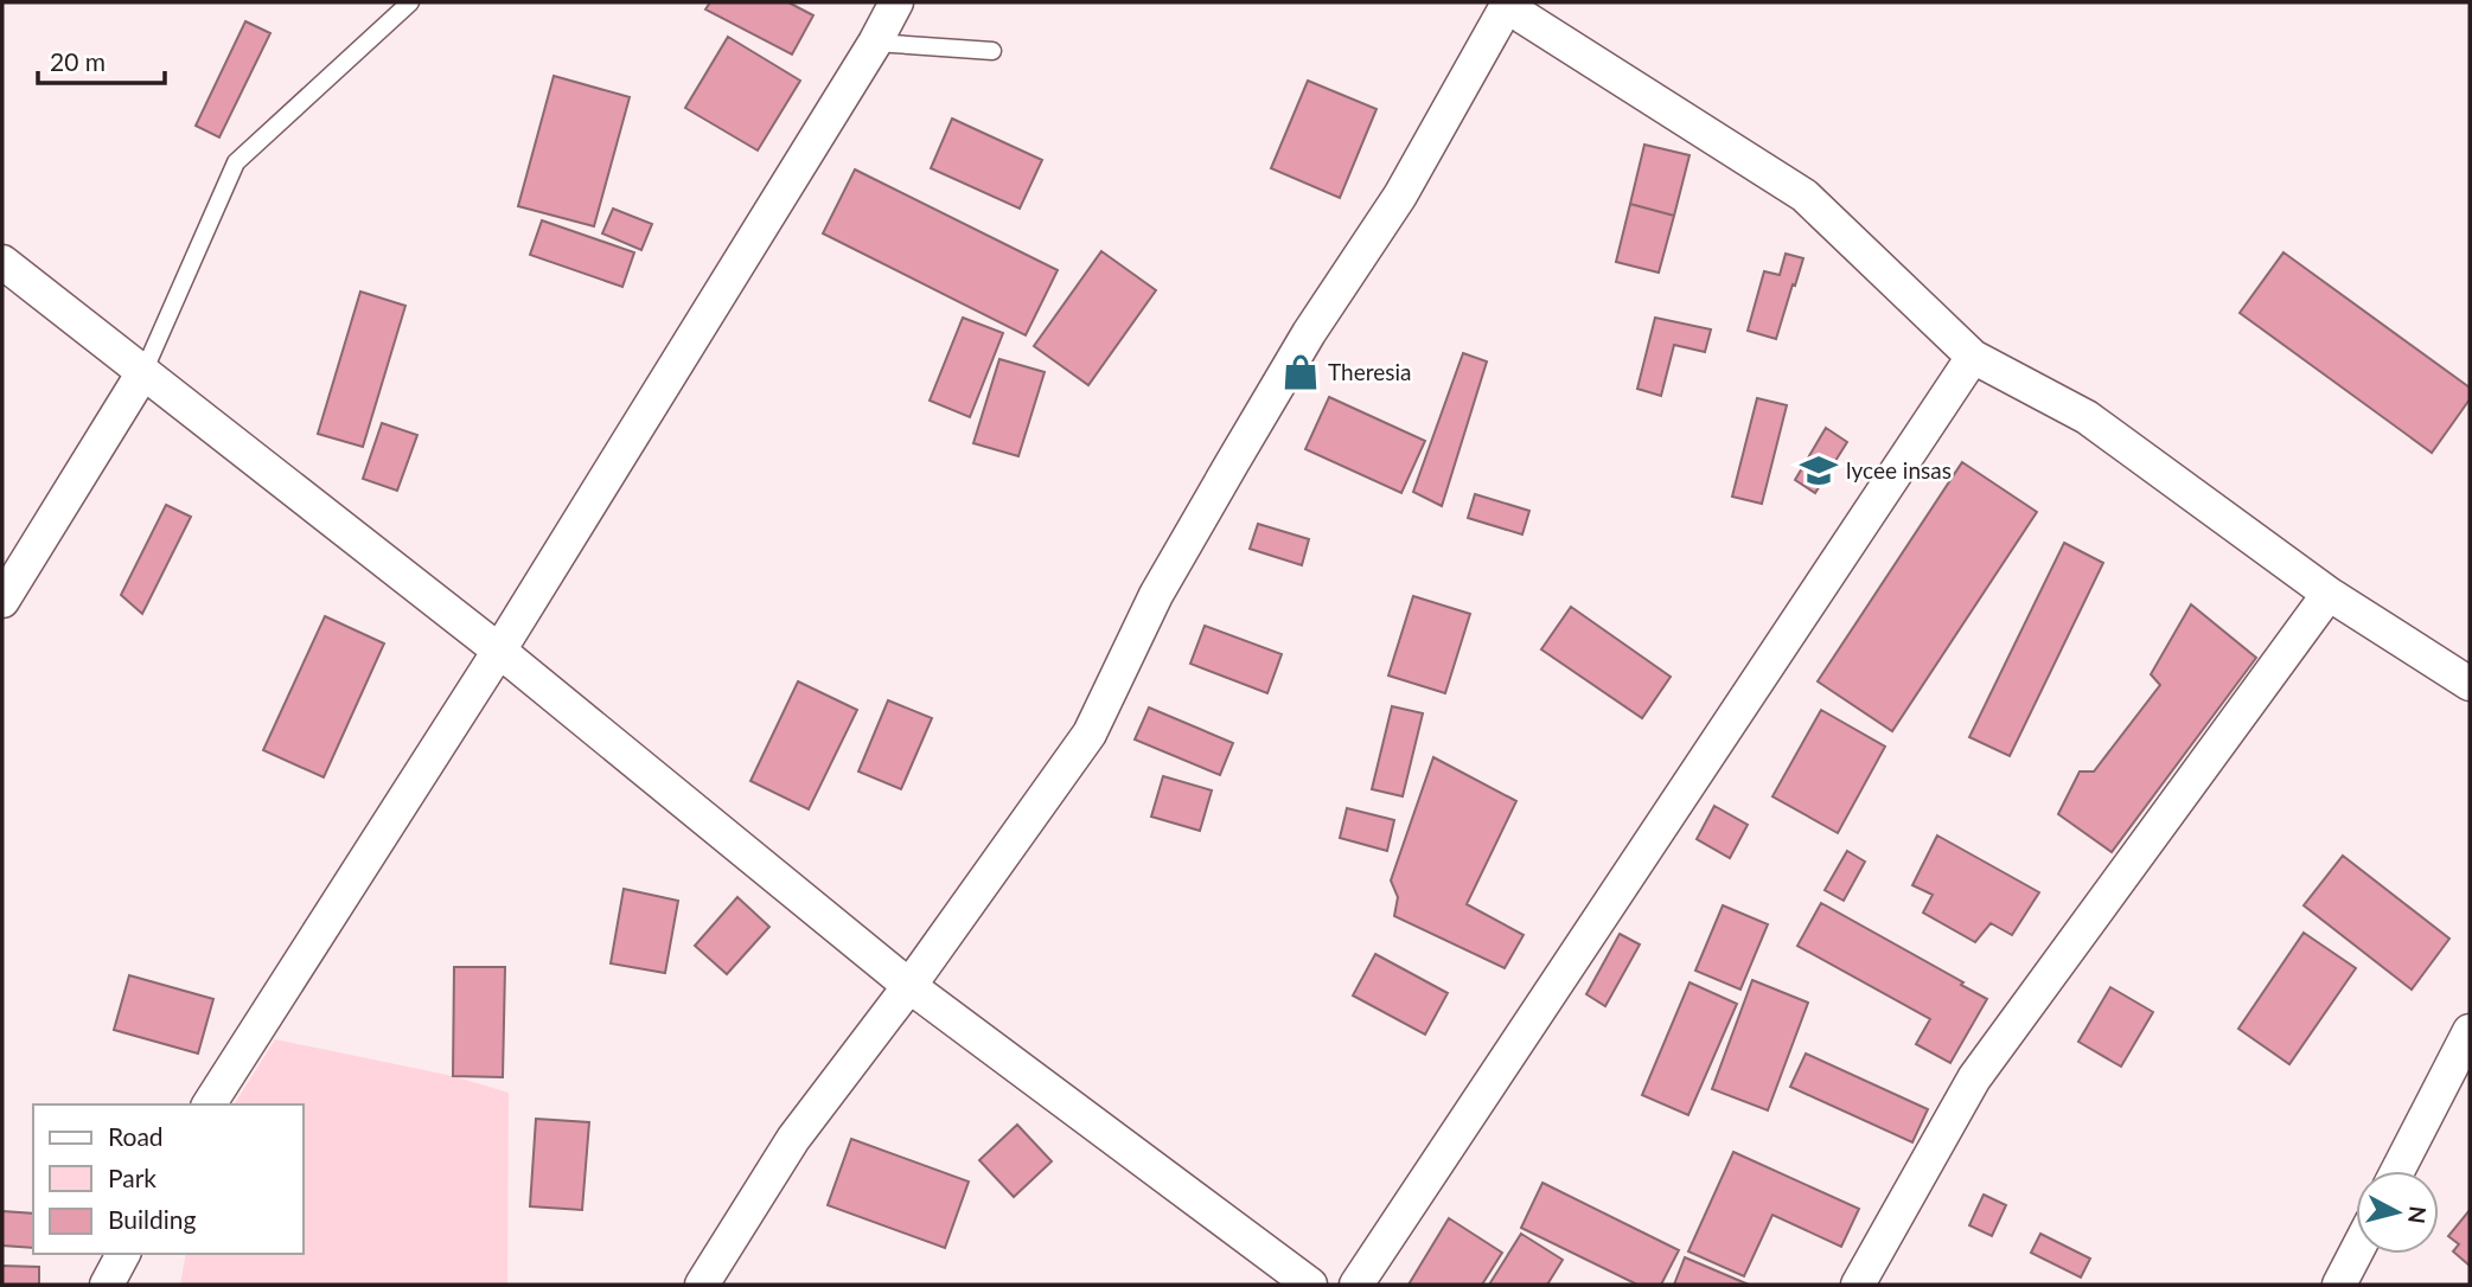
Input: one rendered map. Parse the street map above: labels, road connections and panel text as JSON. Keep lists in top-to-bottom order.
{
  "places": {
    "shop": ["Theresia"],
    "school or university": ["lycee insas"]
  },
  "legend": ["Road", "Park", "Building"],
  "scale_bar": "20 m",
  "north": "right"
}
